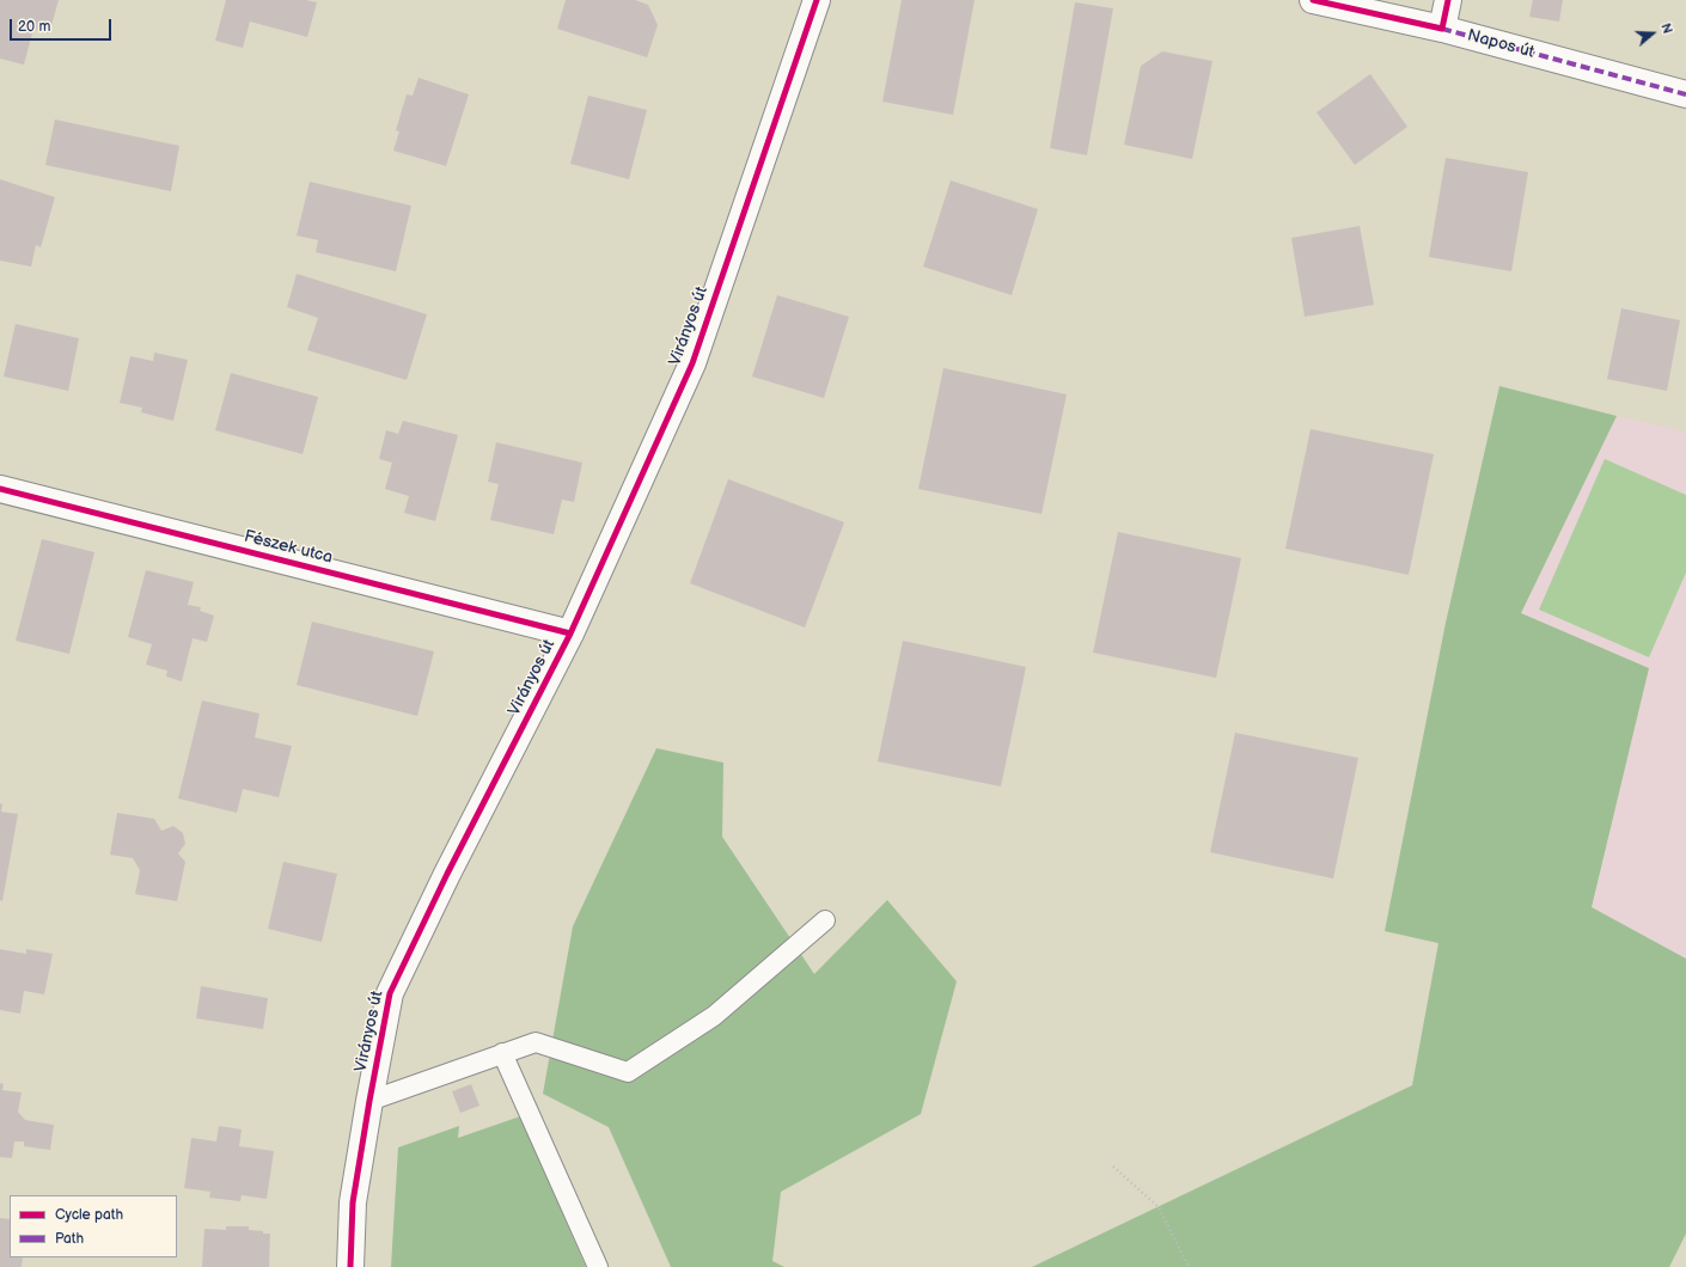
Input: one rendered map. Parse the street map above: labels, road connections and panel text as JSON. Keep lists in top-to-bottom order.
{
  "streets": {
    "street": ["Napos út", "Virányos út", "Fészek utca"]
  },
  "crossings": [
    ["Virányos út", "Fészek utca"]
  ],
  "legend": ["Cycle path", "Path"],
  "scale_bar": "20 m",
  "north": "right"
}
